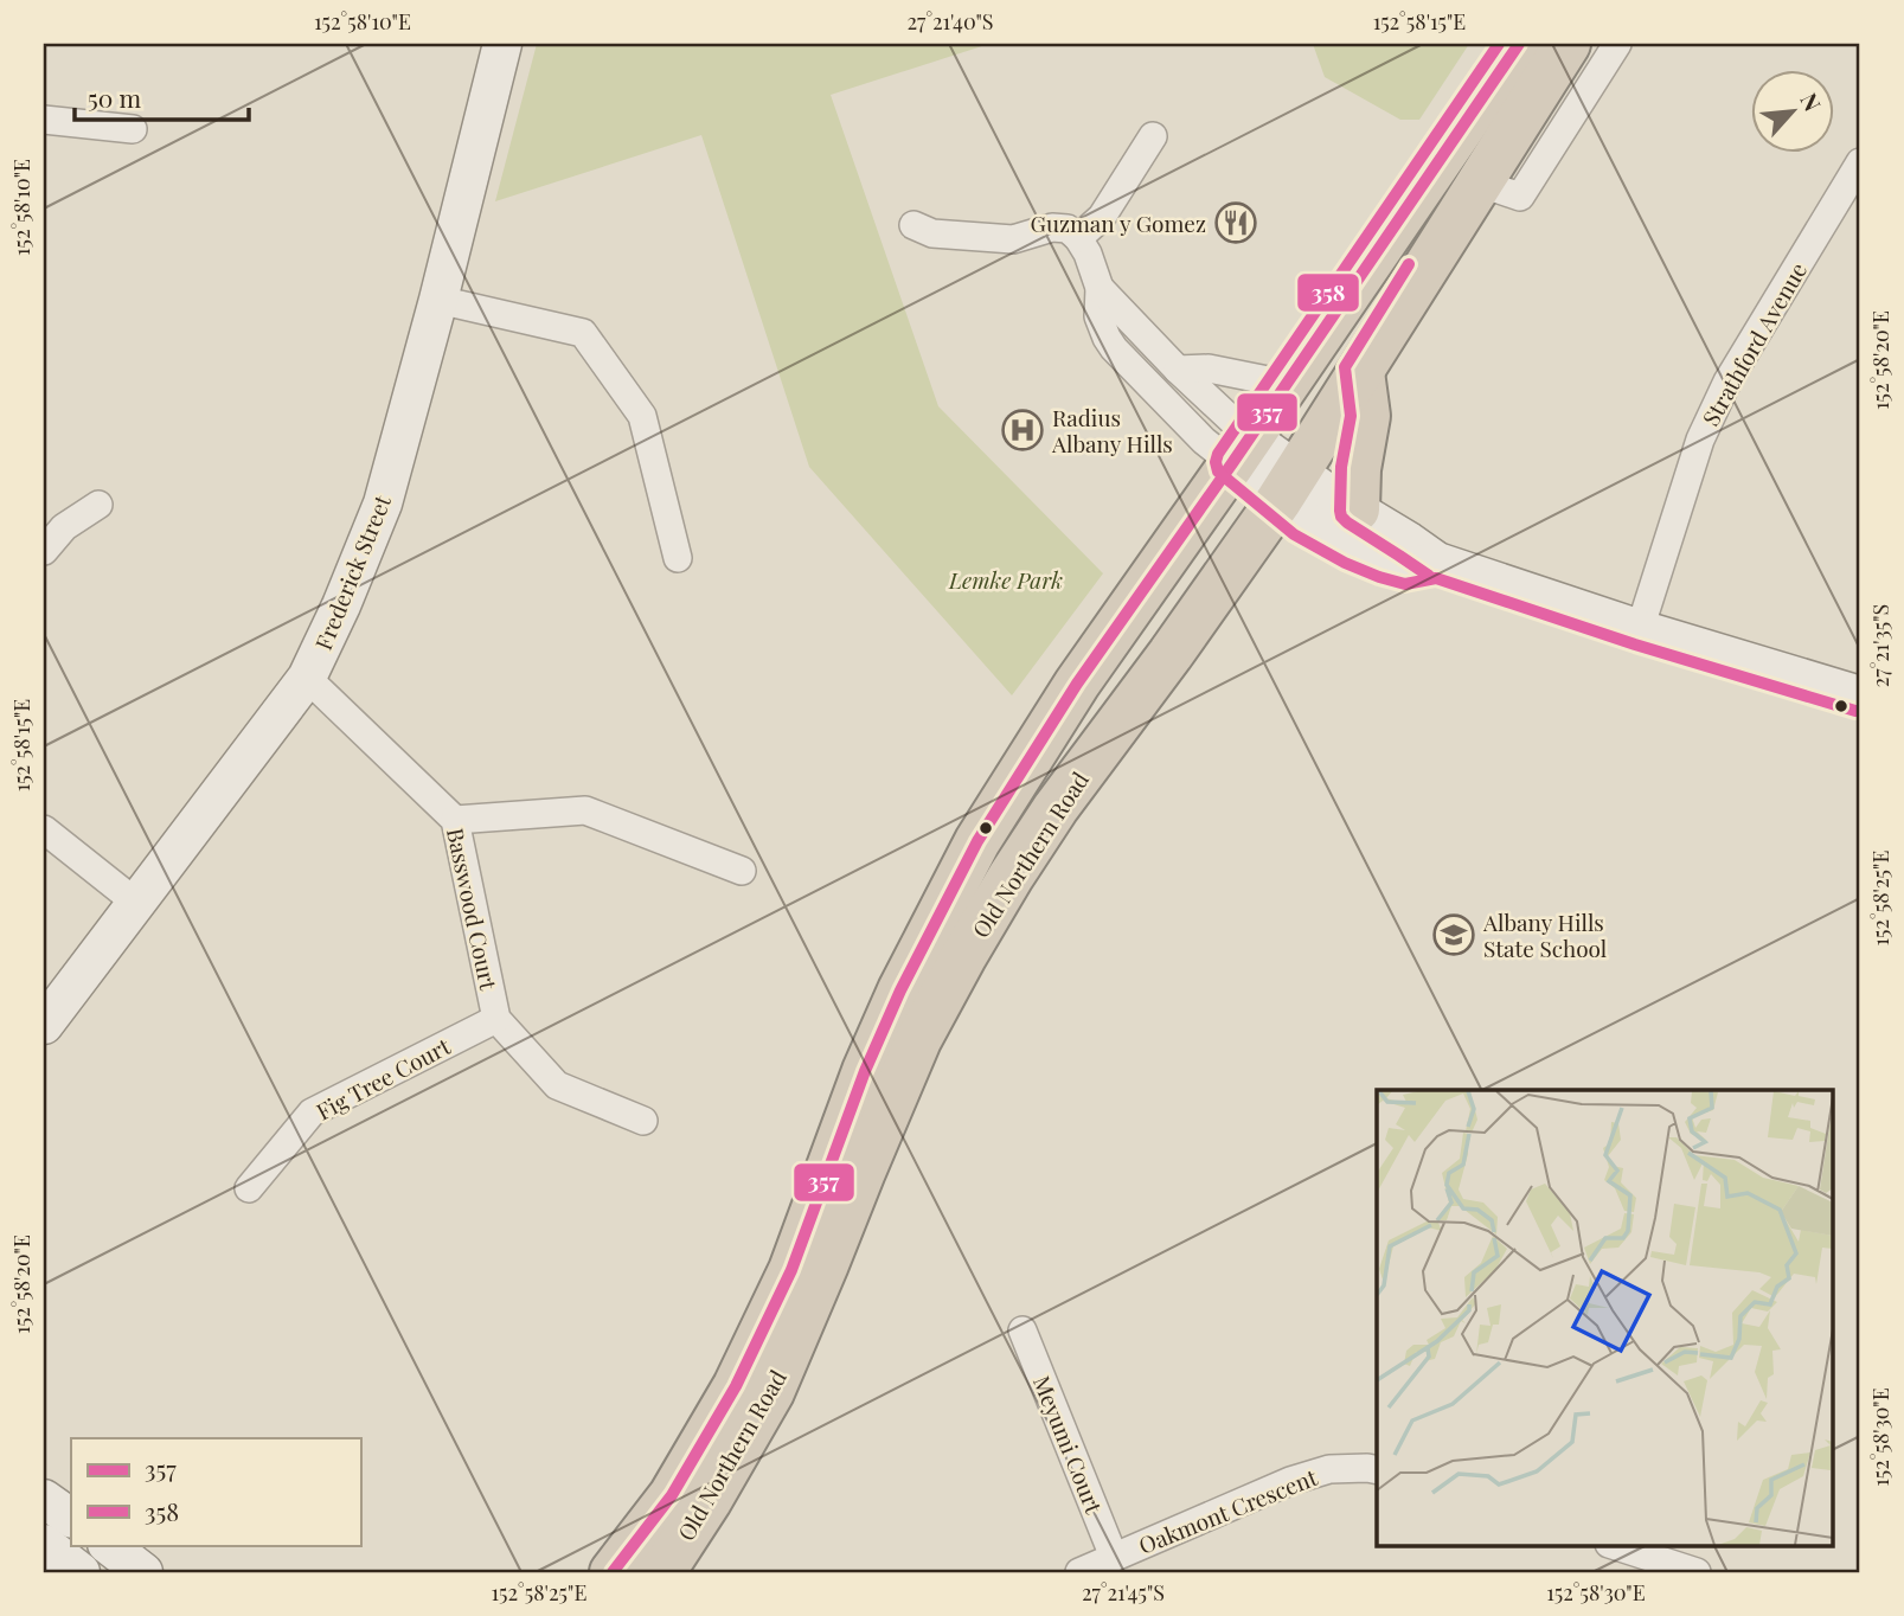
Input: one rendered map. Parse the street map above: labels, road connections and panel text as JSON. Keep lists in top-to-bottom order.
{
  "streets": {
    "highway": ["Old Northern Road"],
    "street": [
      "Strathford Avenue",
      "Frederick Street",
      "Basswood Court",
      "Fig Tree Court",
      "Meyumi Court",
      "Oakmont Crescent"
    ]
  },
  "crossings": [
    ["Frederick Street", "Basswood Court"],
    ["Basswood Court", "Fig Tree Court"],
    ["Meyumi Court", "Oakmont Crescent"]
  ],
  "parks": ["Lemke Park"],
  "places": {
    "restaurant": ["Guzman y Gomez"],
    "hospital": ["Radius Albany Hills"],
    "school or university": ["Albany Hills State School"]
  },
  "lines": ["transit line 357", "transit line 358"],
  "legend": ["357", "358"],
  "scale_bar": "50 m",
  "north": "top right",
  "coordinates": [
    "152°58'10\"E",
    "27°21'40\"S",
    "152°58'15\"E",
    "152°58'20\"E",
    "27°21'35\"S",
    "152°58'25\"E",
    "152°58'30\"E",
    "27°21'45\"S"
  ]
}
